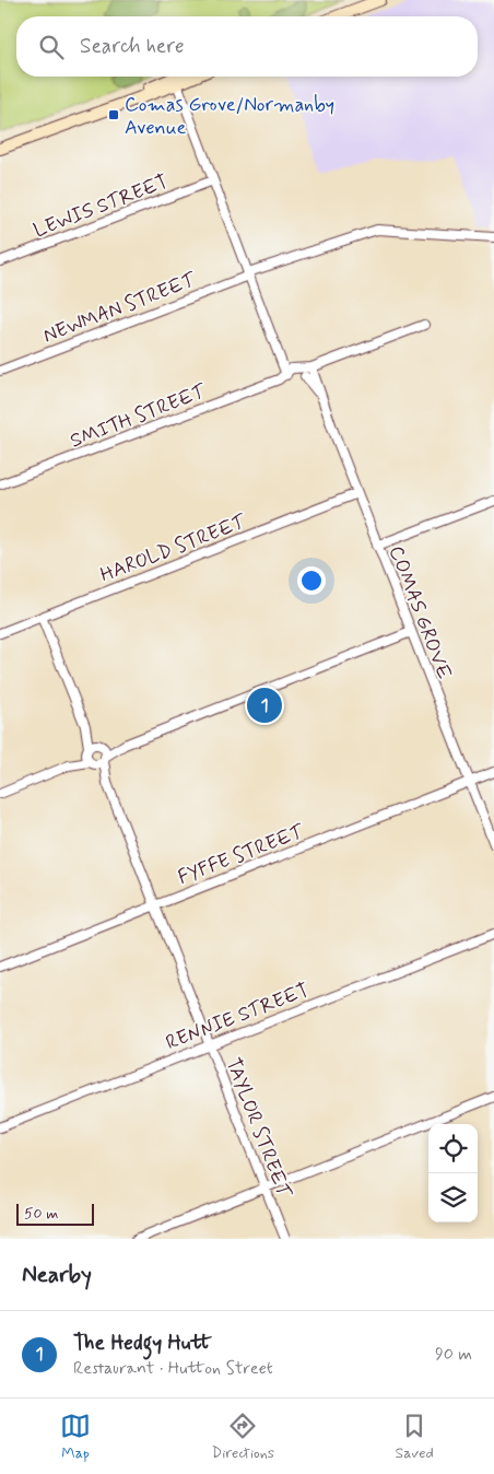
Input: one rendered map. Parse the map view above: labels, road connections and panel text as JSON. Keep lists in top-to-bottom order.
{
  "streets": {
    "street": [
      "LEWIS STREET",
      "NEWMAN STREET",
      "SMITH STREET",
      "HAROLD STREET",
      "COMAS GROVE",
      "FYFFE STREET",
      "RENNIE STREET",
      "TAYLOR STREET"
    ]
  },
  "crossings": [
    ["SMITH STREET", "COMAS GROVE"],
    ["HAROLD STREET", "COMAS GROVE"],
    ["HAROLD STREET", "TAYLOR STREET"],
    ["COMAS GROVE", "FYFFE STREET"],
    ["FYFFE STREET", "TAYLOR STREET"],
    ["RENNIE STREET", "TAYLOR STREET"]
  ],
  "places": {
    "transit": ["Comas Grove/Normanby Avenue"]
  },
  "scale_bar": "50 m",
  "page": {
    "search": "Search here",
    "pins": "1",
    "scale": "50 m",
    "heading": "Nearby",
    "list": [
      {
        "mark": "1",
        "name": "The Hedgy Hutt",
        "note": "Restaurant · Hutton Street",
        "value": "90 m"
      }
    ],
    "nav": ["Map", "Directions", "Saved"]
  }
}
